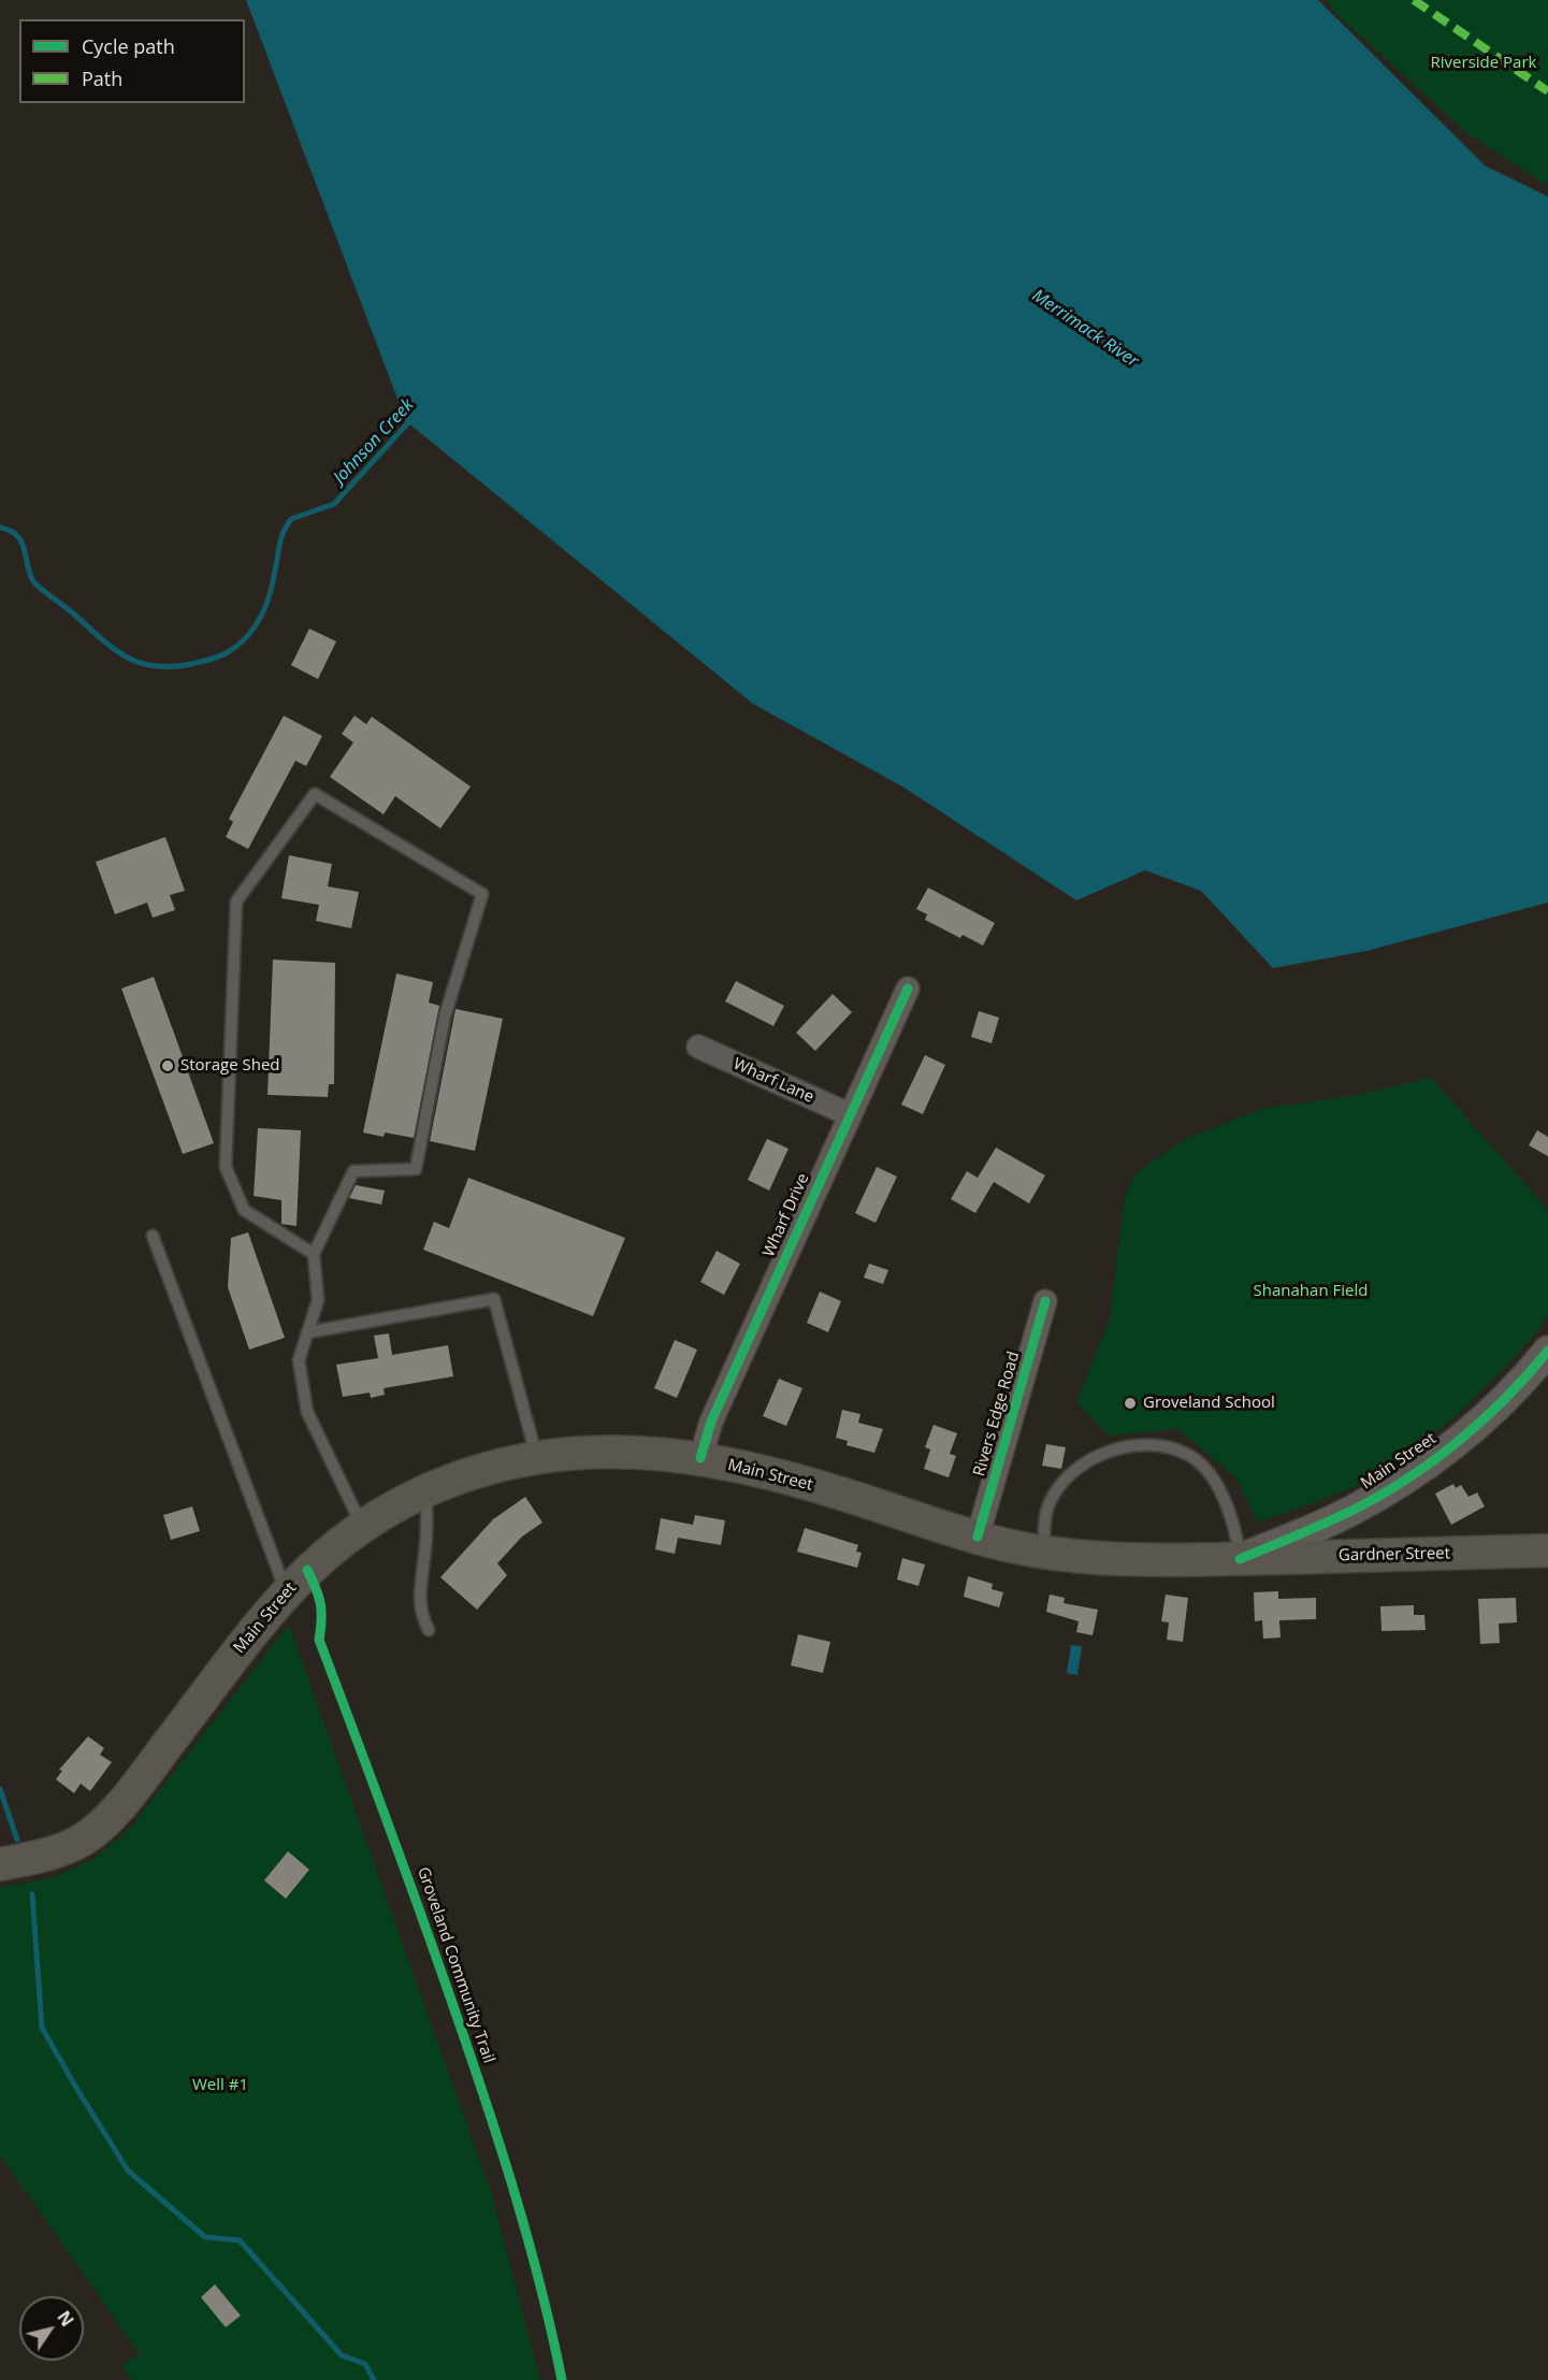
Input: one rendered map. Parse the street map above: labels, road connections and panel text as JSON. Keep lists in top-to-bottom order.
{
  "streets": {
    "main road": ["Main Street", "Gardner Street"],
    "street": ["Wharf Lane", "Wharf Drive", "Rivers Edge Road"],
    "cycle path": ["Groveland Community Trail"]
  },
  "crossings": [
    ["Wharf Lane", "Wharf Drive"],
    ["Wharf Drive", "Main Street"],
    ["Rivers Edge Road", "Main Street"],
    ["Main Street", "Gardner Street"]
  ],
  "water": ["Merrimack River", "Johnson Creek"],
  "parks": ["Riverside Park", "Shanahan Field", "Well #1"],
  "places": ["Storage Shed", "Groveland School"],
  "legend": ["Cycle path", "Path"],
  "north": "top right"
}
